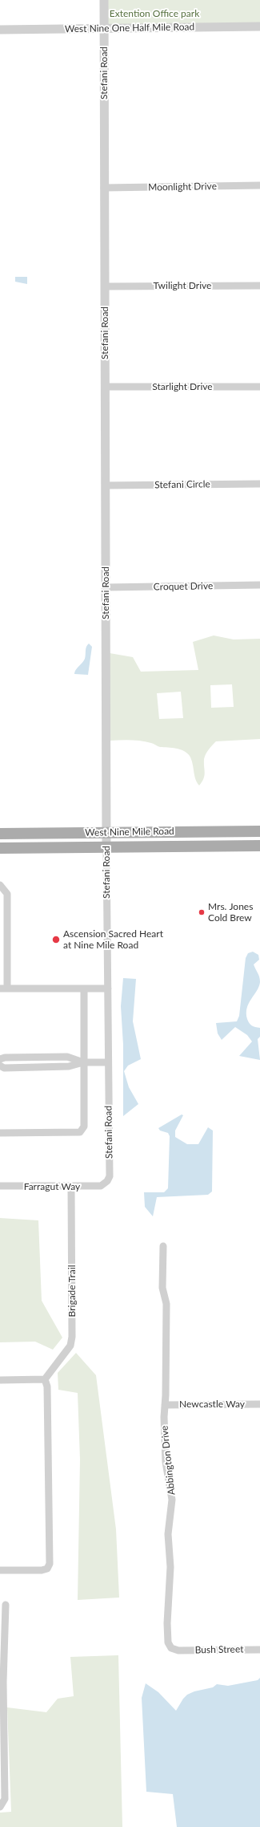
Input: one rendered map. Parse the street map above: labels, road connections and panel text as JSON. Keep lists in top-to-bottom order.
{
  "streets": {
    "main road": ["West Nine Mile Road"],
    "street": [
      "West Nine One Half Mile Road",
      "Stefani Road",
      "Moonlight Drive",
      "Twilight Drive",
      "Starlight Drive",
      "Stefani Circle",
      "Croquet Drive",
      "Farragut Way",
      "Brigade Trail",
      "Newcastle Way",
      "Abbington Drive",
      "Bush Street"
    ]
  },
  "crossings": [
    ["West Nine One Half Mile Road", "Stefani Road"],
    ["Stefani Road", "Moonlight Drive"],
    ["Stefani Road", "Twilight Drive"],
    ["Stefani Road", "Starlight Drive"],
    ["Stefani Road", "Stefani Circle"],
    ["Stefani Road", "Croquet Drive"],
    ["Stefani Road", "West Nine Mile Road"],
    ["Stefani Road", "Farragut Way"],
    ["Farragut Way", "Brigade Trail"],
    ["Newcastle Way", "Abbington Drive"],
    ["Abbington Drive", "Bush Street"]
  ],
  "parks": ["Extention Office park"],
  "places": ["Mrs. Jones Cold Brew", "Ascension Sacred Heart at Nine Mile Road"]
}
